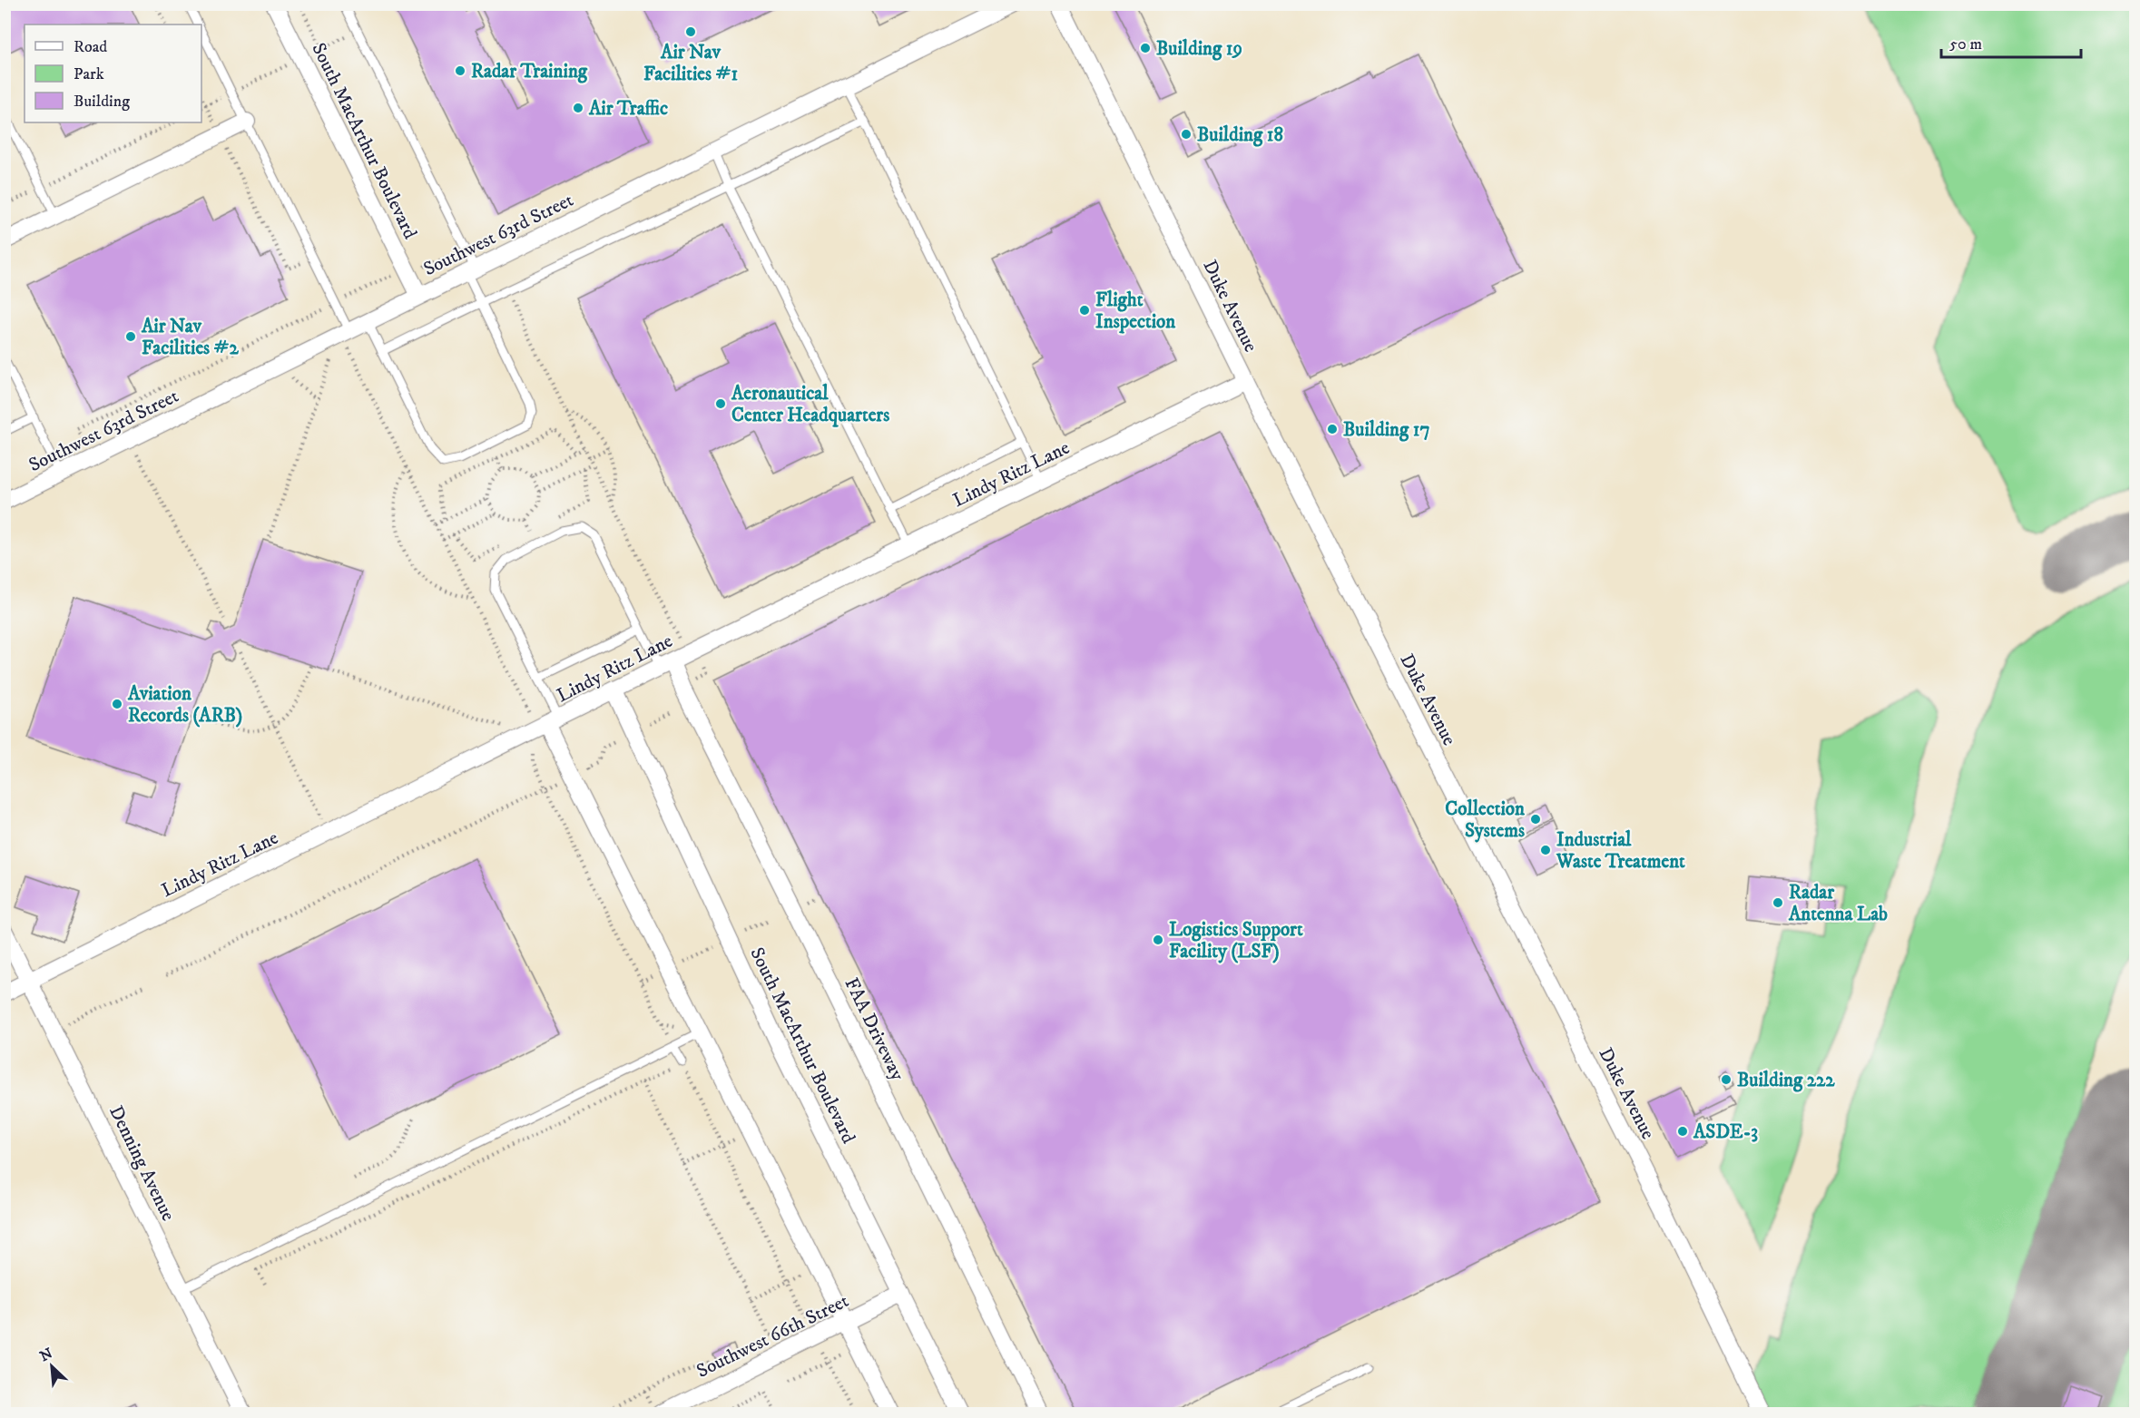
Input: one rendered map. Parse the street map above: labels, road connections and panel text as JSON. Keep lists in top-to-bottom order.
{
  "streets": {
    "street": [
      "South MacArthur Boulevard",
      "Southwest 63rd Street",
      "Duke Avenue",
      "Lindy Ritz Lane",
      "FAA Driveway",
      "Denning Avenue",
      "Southwest 66th Street"
    ]
  },
  "crossings": [
    ["South MacArthur Boulevard", "Southwest 63rd Street"],
    ["South MacArthur Boulevard", "Lindy Ritz Lane"],
    ["South MacArthur Boulevard", "Southwest 66th Street"],
    ["Duke Avenue", "Lindy Ritz Lane"],
    ["Lindy Ritz Lane", "FAA Driveway"],
    ["Lindy Ritz Lane", "Denning Avenue"]
  ],
  "places": [
    "Air Nav Facilities #1",
    "Building 19",
    "Radar Training",
    "Air Traffic",
    "Building 18",
    "Flight Inspection",
    "Air Nav Facilities #2",
    "Aeronautical Center Headquarters",
    "Building 17",
    "Aviation Records (ARB)",
    "Collection Systems",
    "Industrial Waste Treatment",
    "Radar Antenna Lab",
    "Logistics Support Facility (LSF)",
    "Building 222",
    "ASDE-3"
  ],
  "legend": ["Road", "Park", "Building"],
  "scale_bar": "50 m",
  "north": "top left"
}
